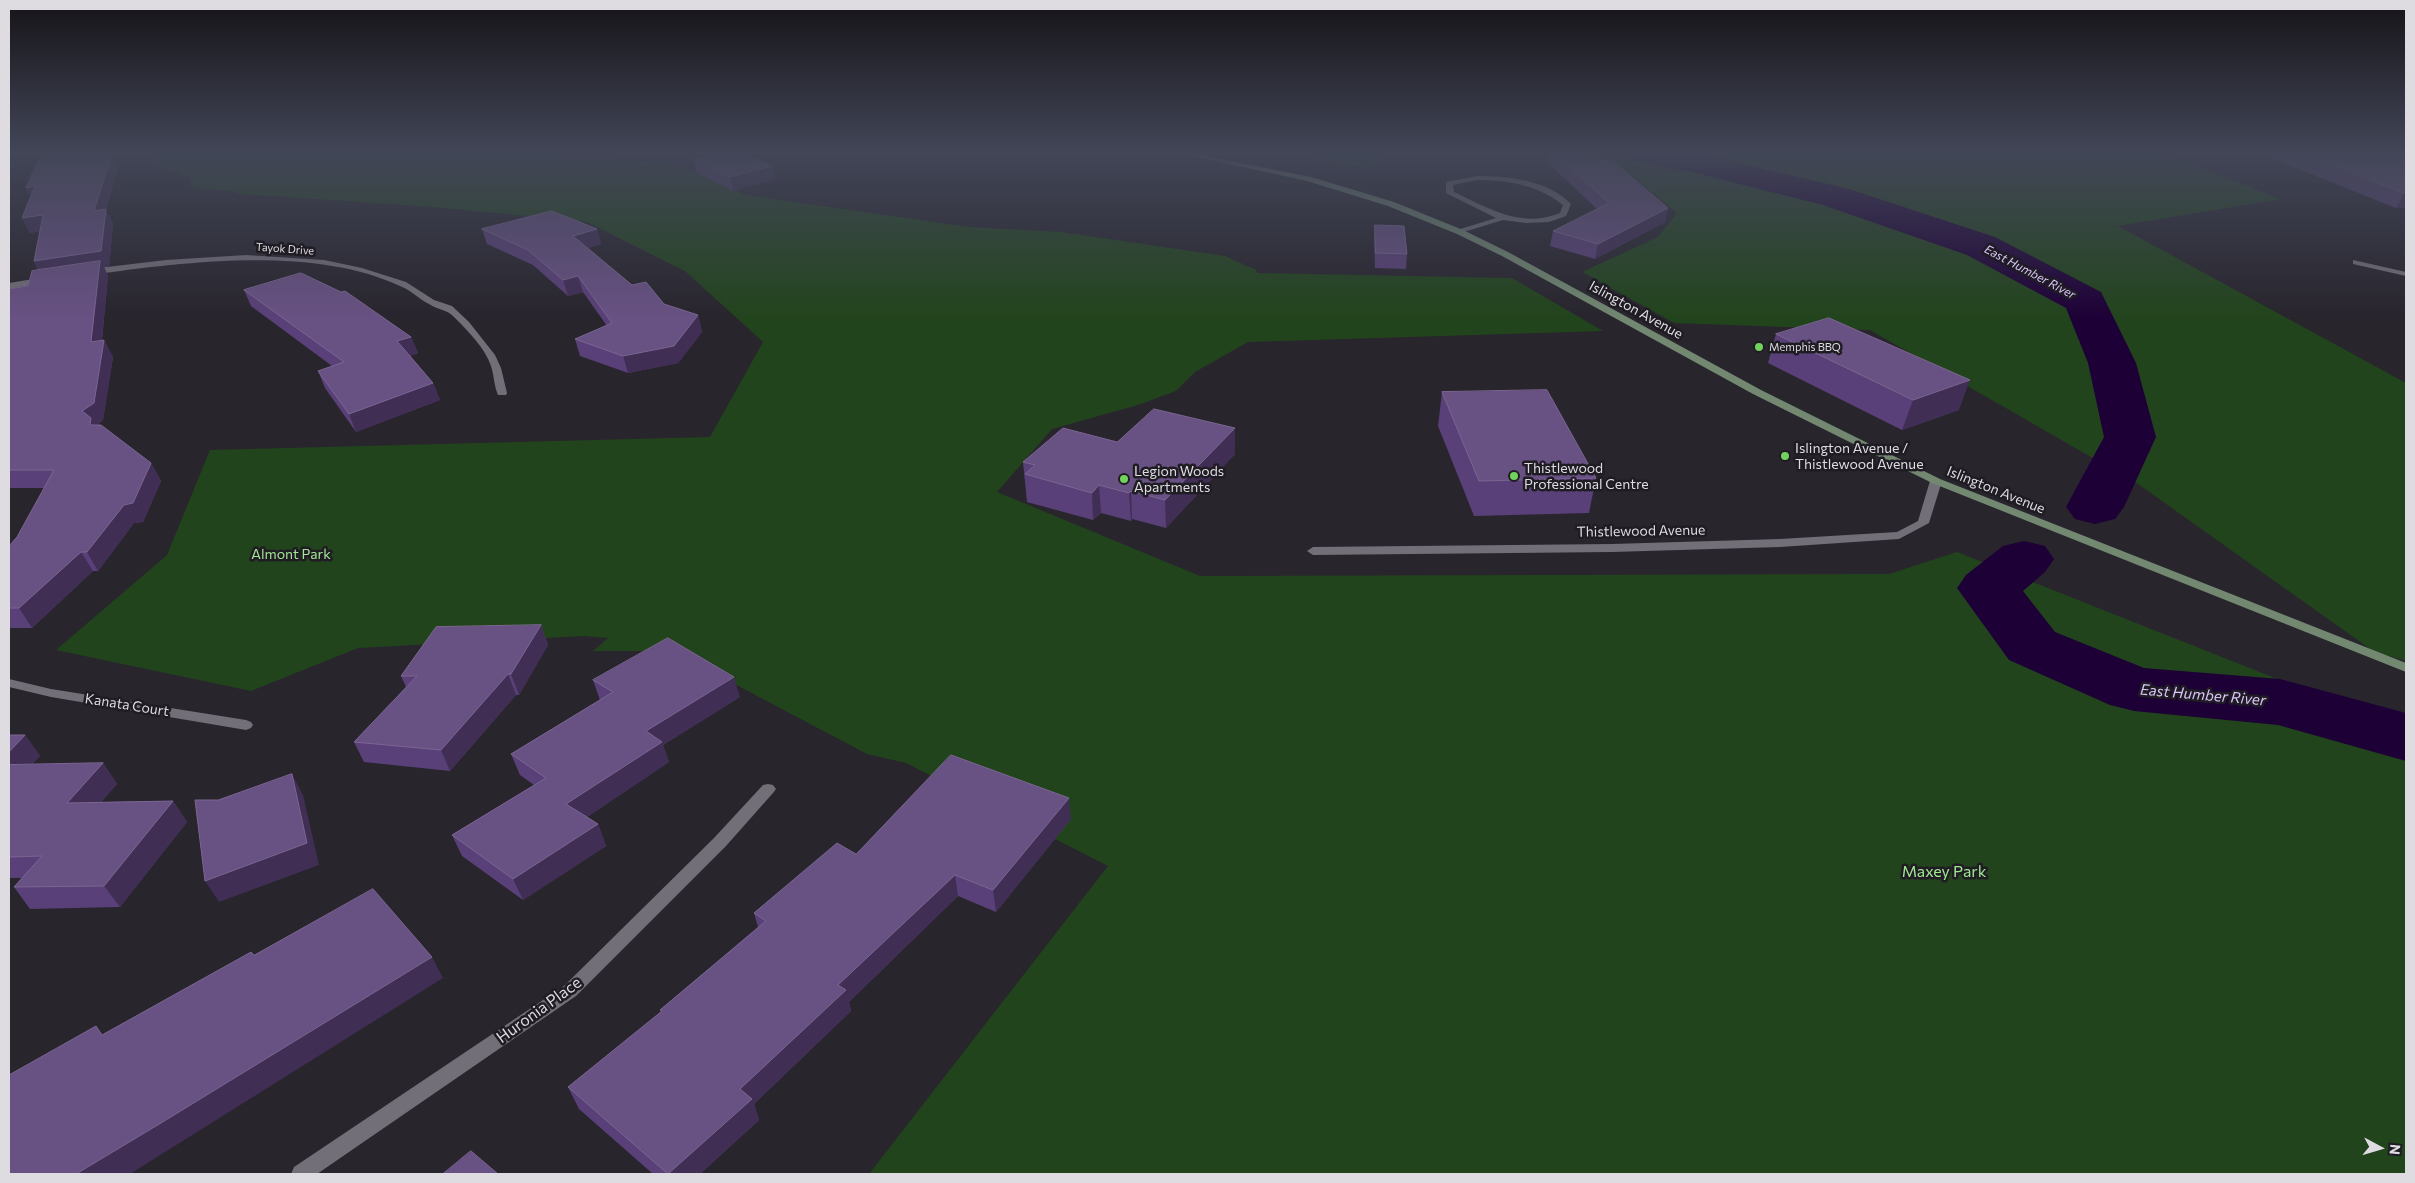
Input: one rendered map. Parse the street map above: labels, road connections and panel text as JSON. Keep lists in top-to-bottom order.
{
  "streets": {
    "main road": ["Islington Avenue"],
    "street": [
      "Tayok Drive",
      "Thistlewood Avenue",
      "Kanata Court",
      "Huronia Place"
    ]
  },
  "crossings": [
    ["Islington Avenue", "Thistlewood Avenue"]
  ],
  "water": ["East Humber River"],
  "parks": ["Almont Park", "Maxey Park"],
  "places": [
    "Memphis BBQ",
    "Islington Avenue / Thistlewood Avenue",
    "Thistlewood Professional Centre",
    "Legion Woods Apartments"
  ],
  "north": "right"
}
